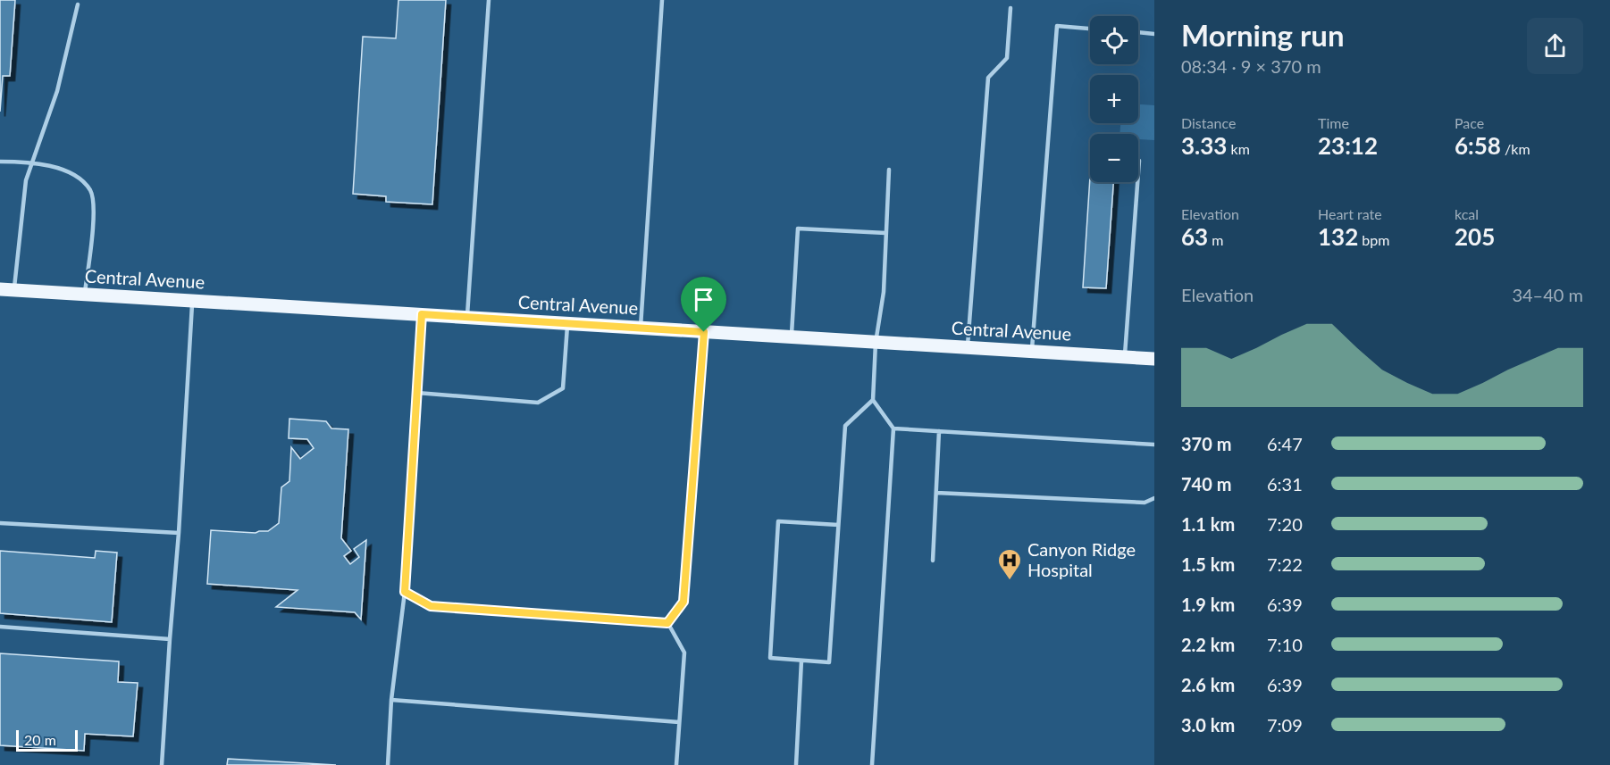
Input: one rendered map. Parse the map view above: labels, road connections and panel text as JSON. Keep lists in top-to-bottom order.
{
  "streets": {
    "main road": ["Central Avenue"]
  },
  "places": {
    "hospital": ["Canyon Ridge Hospital"]
  },
  "scale_bar": "20 m",
  "page": {
    "heading": ["Morning run", "08:34 · 9 × 370 m"],
    "map_buttons": ["+", "−"],
    "stats": [
      ["Distance", "3.33 km"],
      ["Time", "23:12"],
      ["Pace", "6:58 /km"],
      ["Elevation", "63 m"],
      ["Heart rate", "132 bpm"],
      ["kcal", "205"]
    ],
    "chart": ["Elevation", "34–40 m"],
    "list": [
      {
        "name": "370 m",
        "note": "6:47"
      },
      {
        "name": "740 m",
        "note": "6:31"
      },
      {
        "name": "1.1 km",
        "note": "7:20"
      },
      {
        "name": "1.5 km",
        "note": "7:22"
      },
      {
        "name": "1.9 km",
        "note": "6:39"
      },
      {
        "name": "2.2 km",
        "note": "7:10"
      },
      {
        "name": "2.6 km",
        "note": "6:39"
      },
      {
        "name": "3.0 km",
        "note": "7:09"
      }
    ],
    "scale": "20 m"
  }
}
